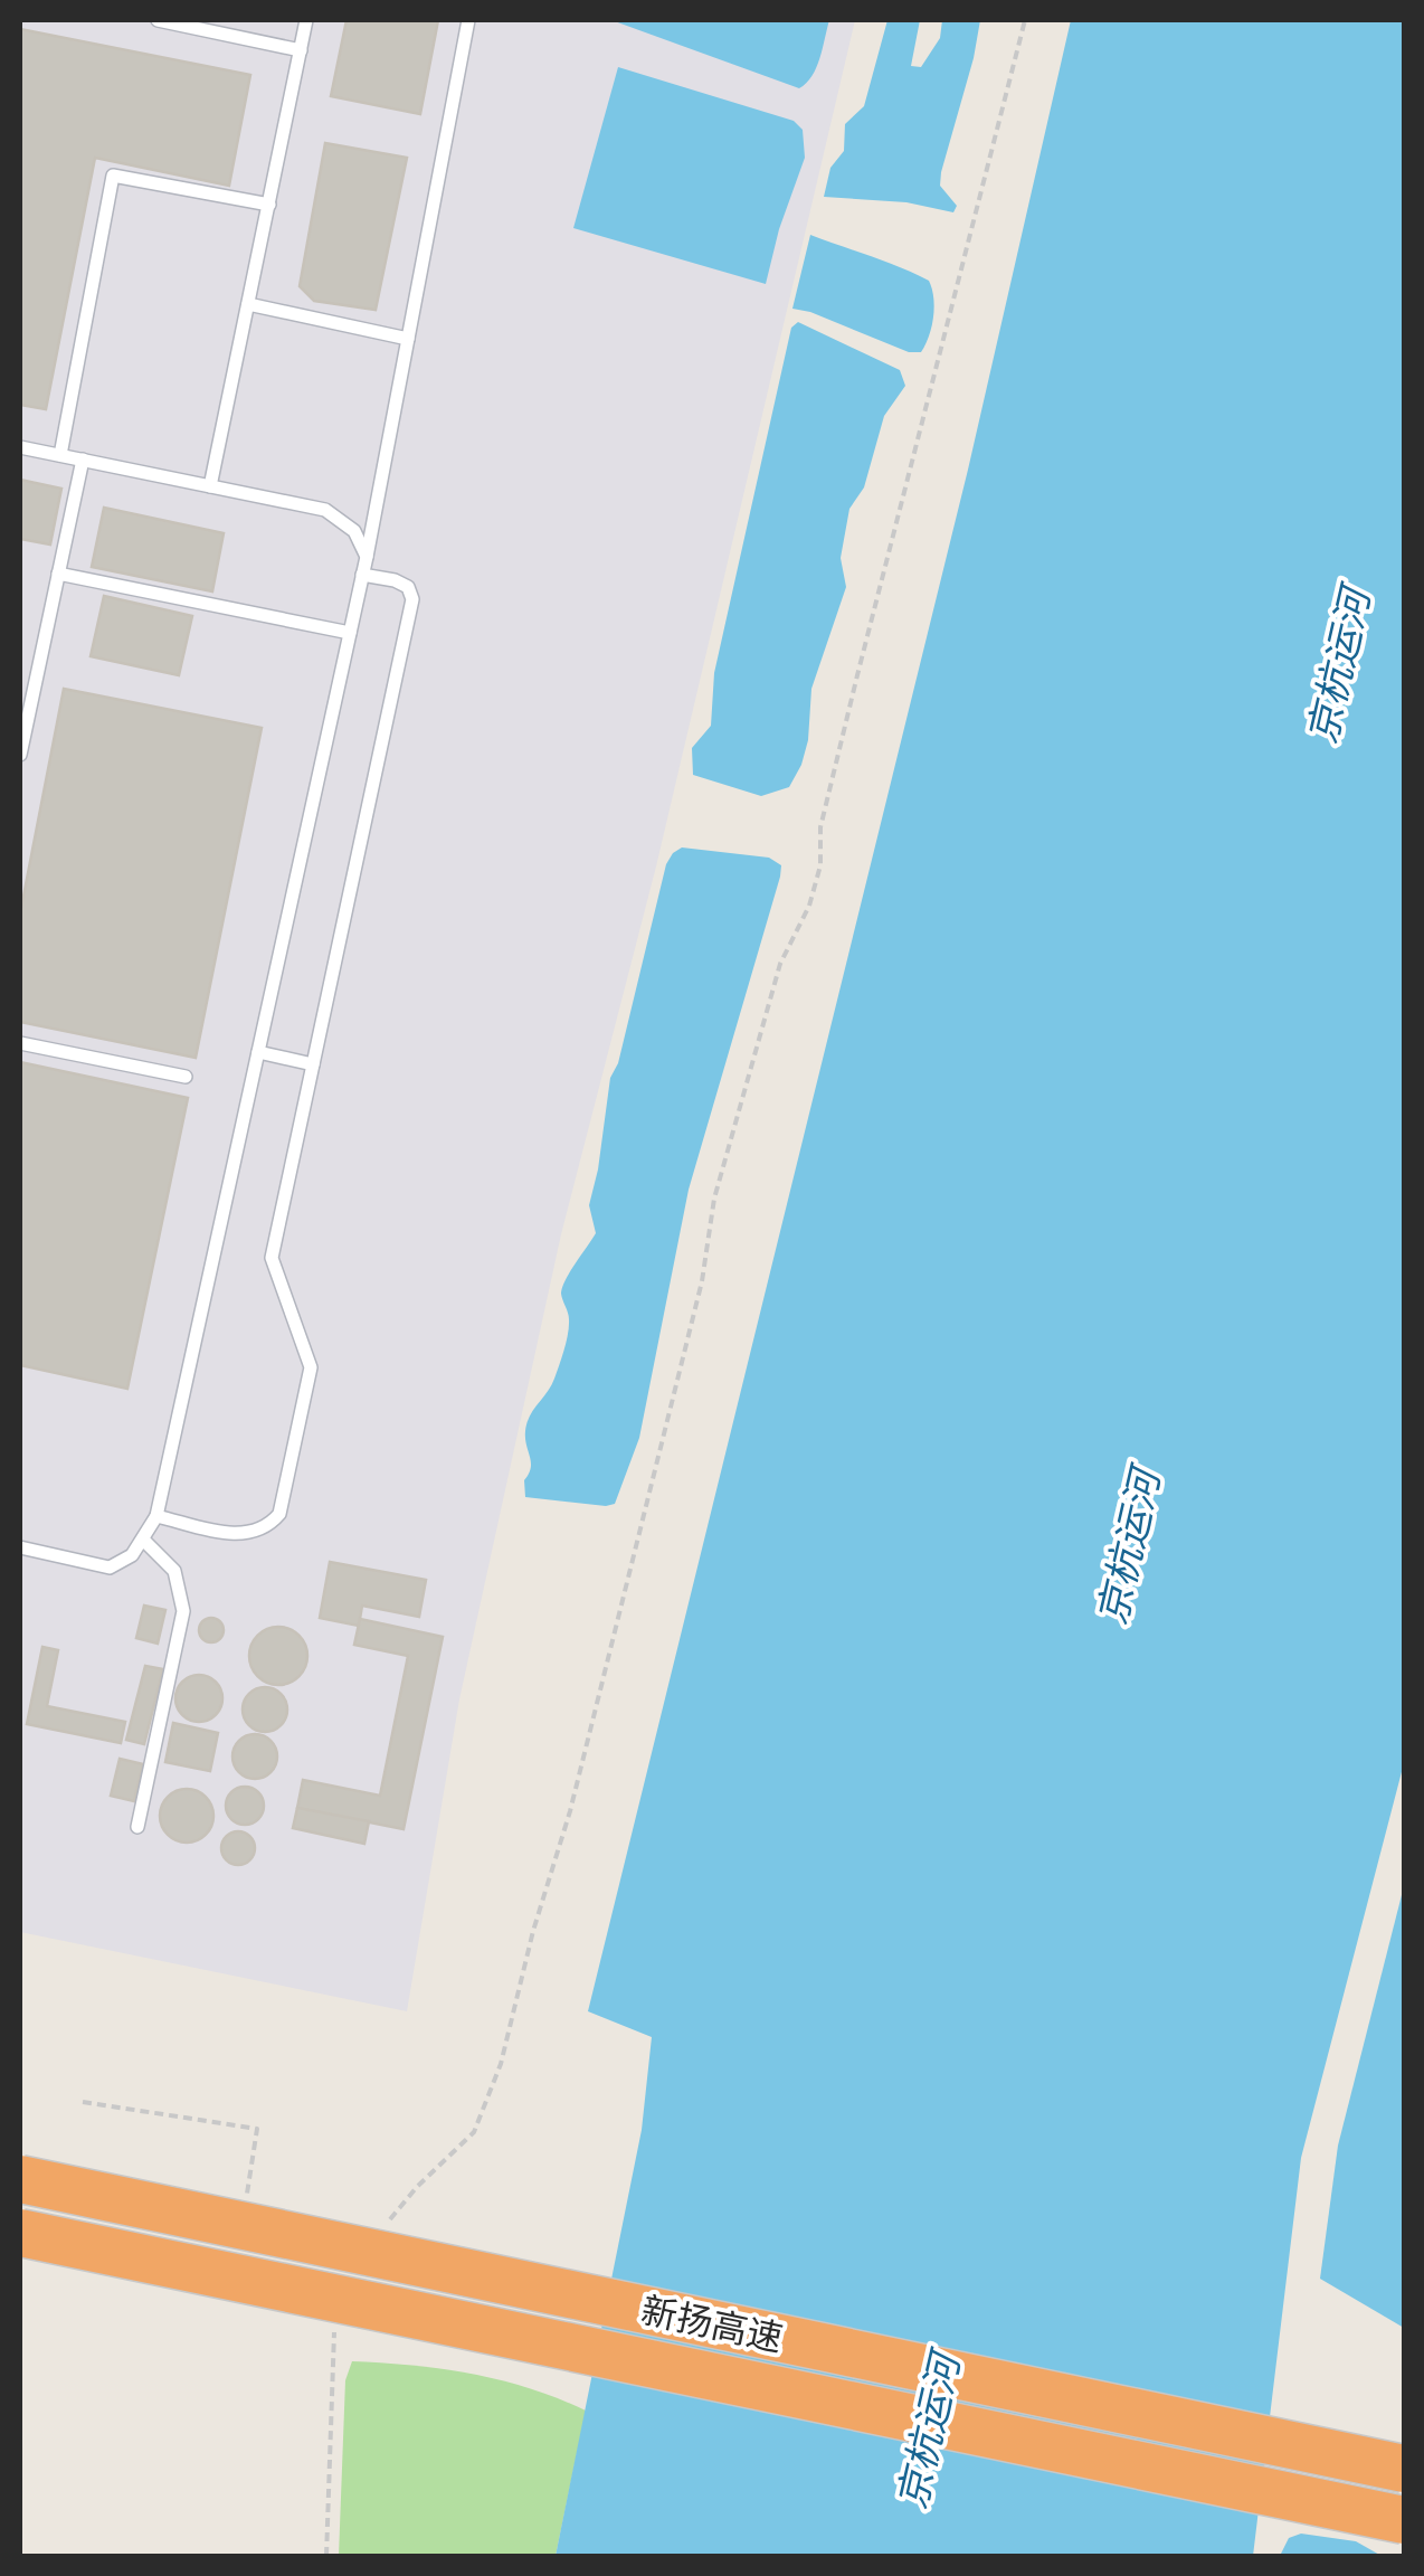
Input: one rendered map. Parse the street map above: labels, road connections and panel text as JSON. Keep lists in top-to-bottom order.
{
  "streets": {
    "highway": ["新扬高速"]
  },
  "water": ["京杭运河"]
}
